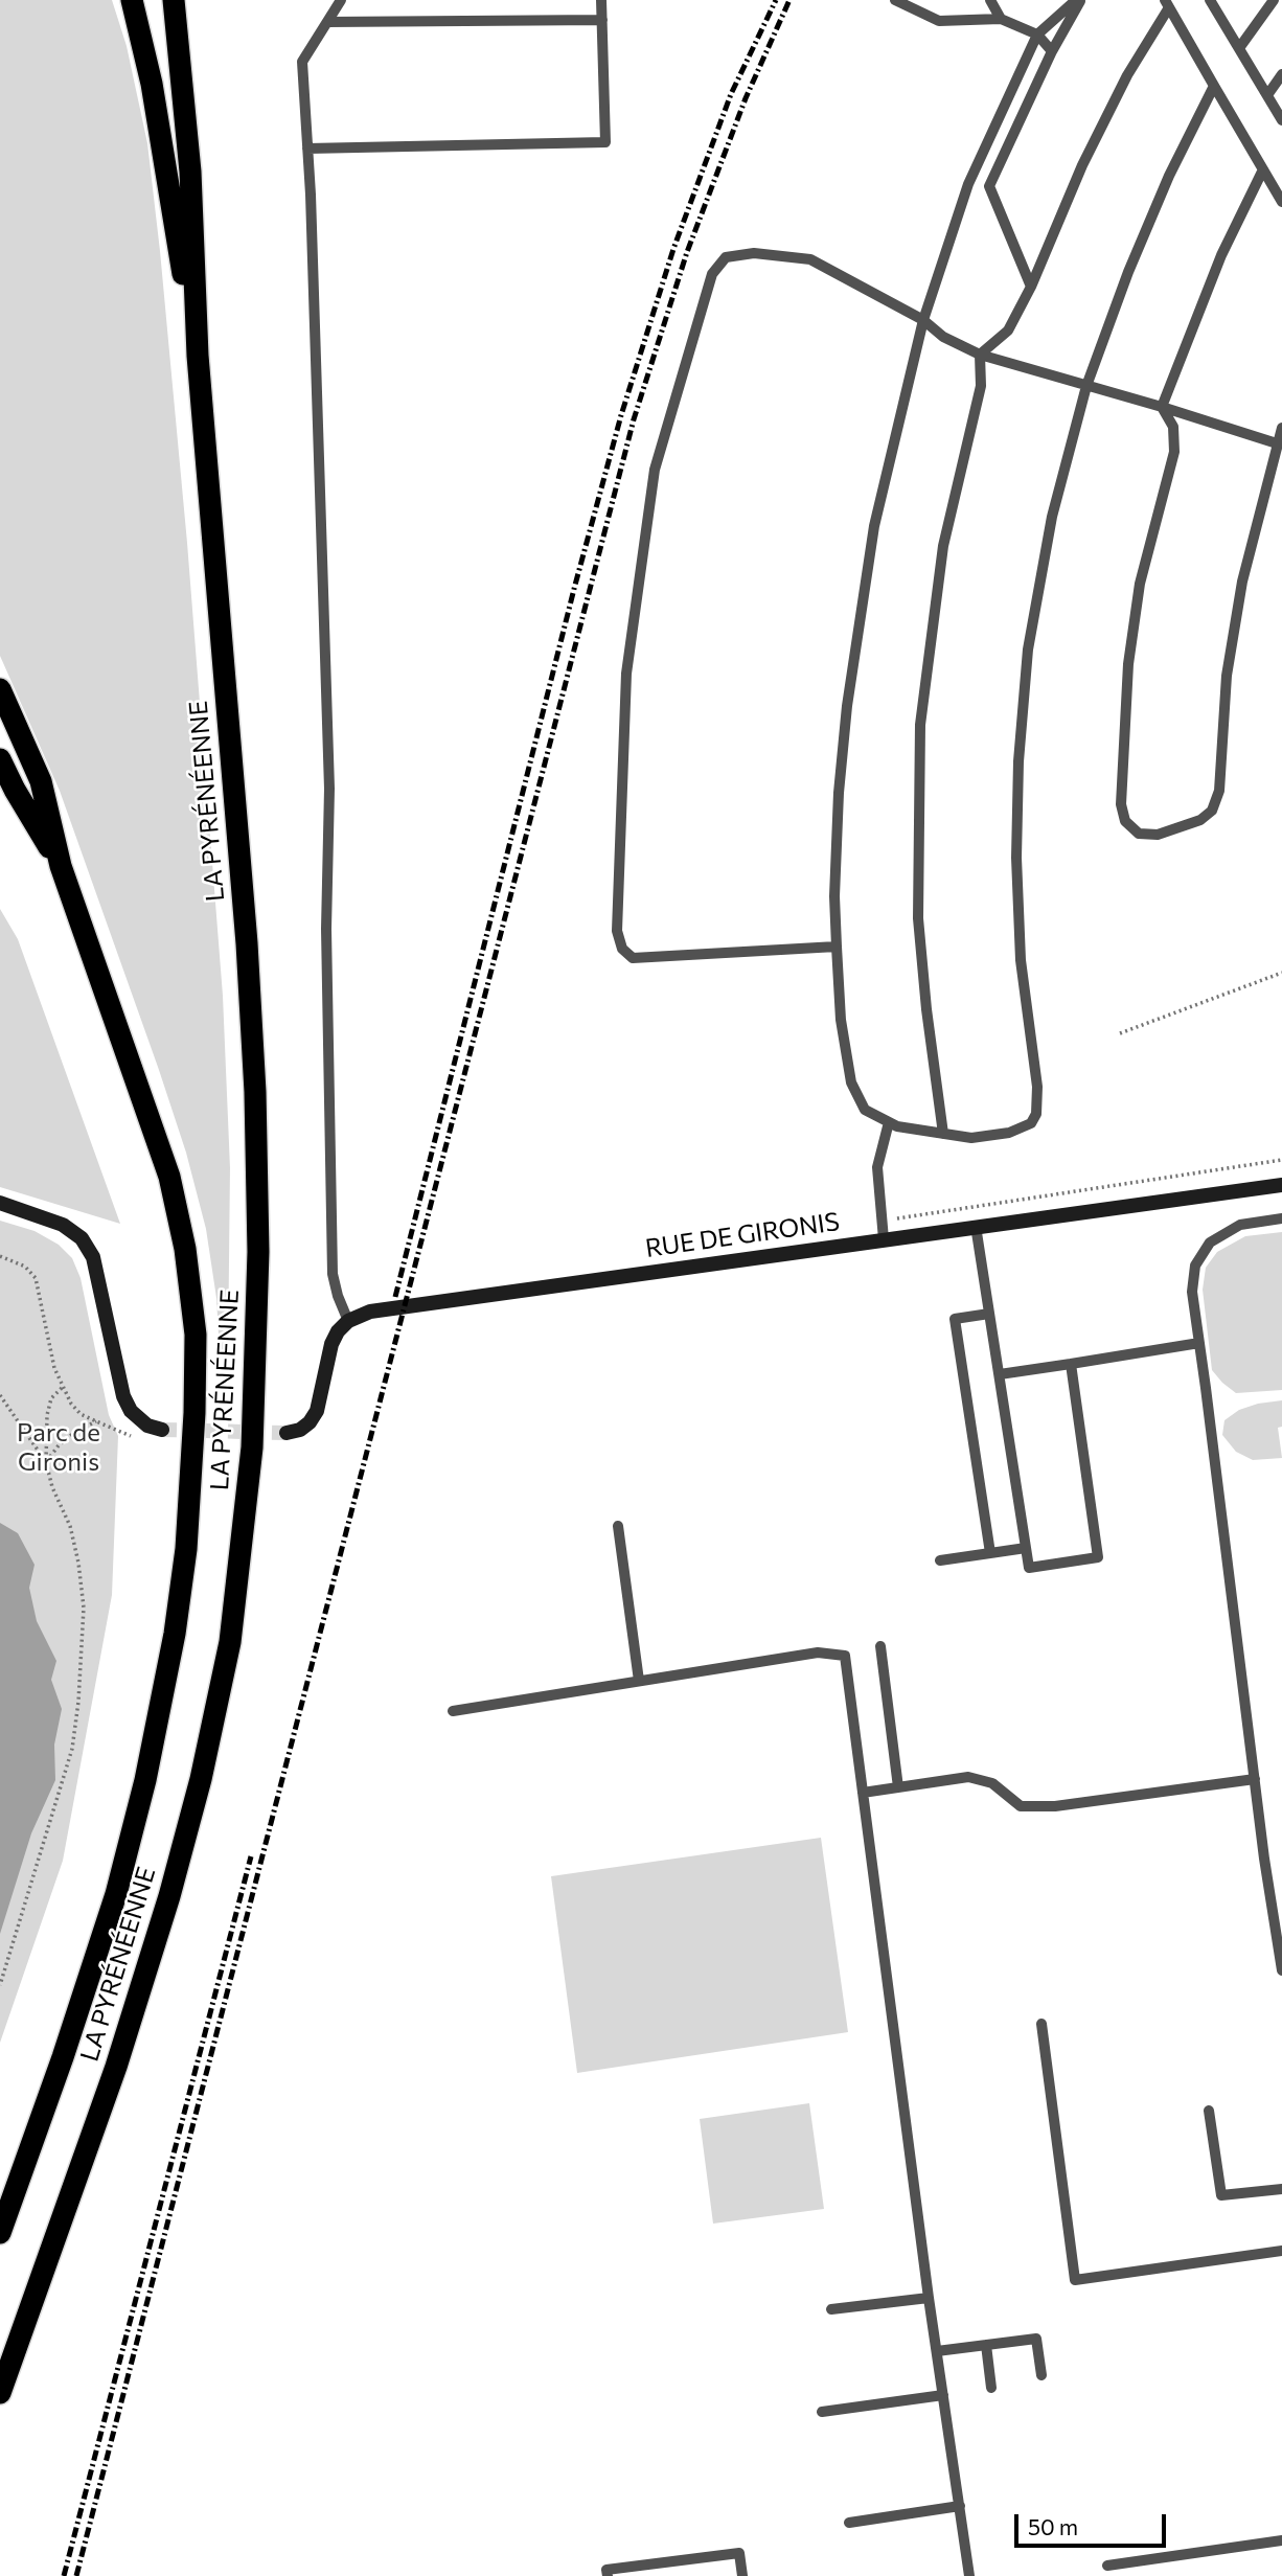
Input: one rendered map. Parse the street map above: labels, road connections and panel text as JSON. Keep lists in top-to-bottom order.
{
  "streets": {
    "highway": ["LA PYRÉNÉENNE"],
    "street": ["RUE DE GIRONIS"]
  },
  "parks": ["Parc de Gironis"],
  "scale_bar": "50 m"
}
